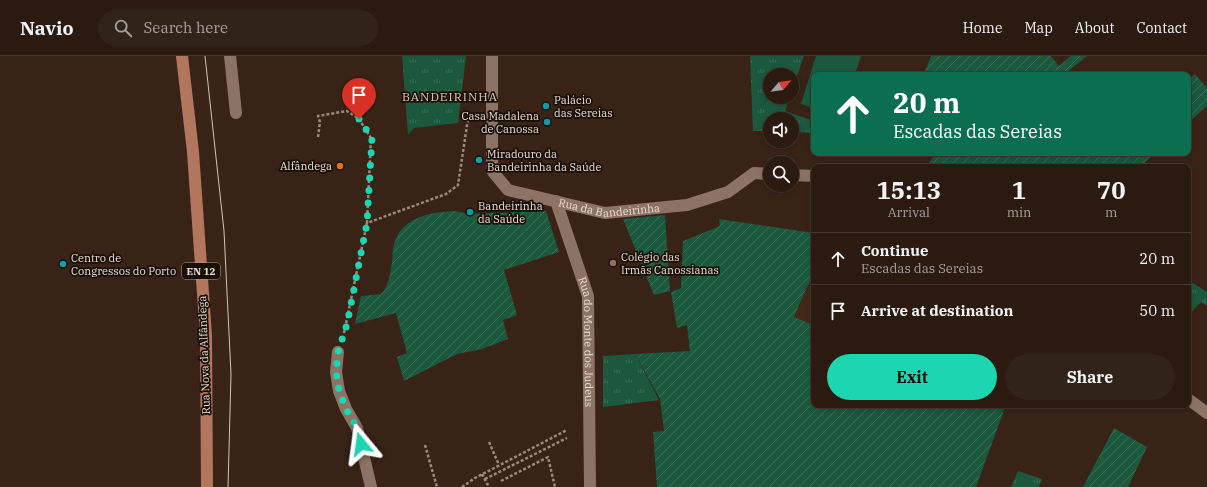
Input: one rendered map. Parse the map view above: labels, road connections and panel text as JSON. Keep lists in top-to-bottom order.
{
  "streets": {
    "main road": ["EN 12", "Rua Nova da Alfândega"],
    "street": ["Rua da Bandeirinha", "Rua do Monte dos Judeus"]
  },
  "crossings": [
    ["Rua da Bandeirinha", "Rua do Monte dos Judeus"]
  ],
  "districts": ["BANDEIRINHA"],
  "places": [
    "Palácio das Sereias",
    "Casa Madalena de Canossa",
    "Miradouro da Bandeirinha da Saúde",
    "Alfândega",
    "Bandeirinha da Saúde",
    "Colégio das Irmãs Canossianas",
    "Centro de Congressos do Porto"
  ],
  "north": "top right",
  "page": {
    "header": "Navio",
    "search": "Search here",
    "nav": [
      "Home",
      "Map",
      "About",
      "Contact"
    ],
    "turn": ["20 m", "Escadas das Sereias"],
    "eta": [
      "15:13",
      "Arrival",
      "1",
      "min",
      "70",
      "m"
    ],
    "list": [
      {
        "name": "Continue",
        "note": "Escadas das Sereias",
        "value": "20 m"
      },
      {
        "name": "Arrive at destination",
        "value": "50 m"
      }
    ],
    "buttons": ["Exit", "Share"]
  }
}
